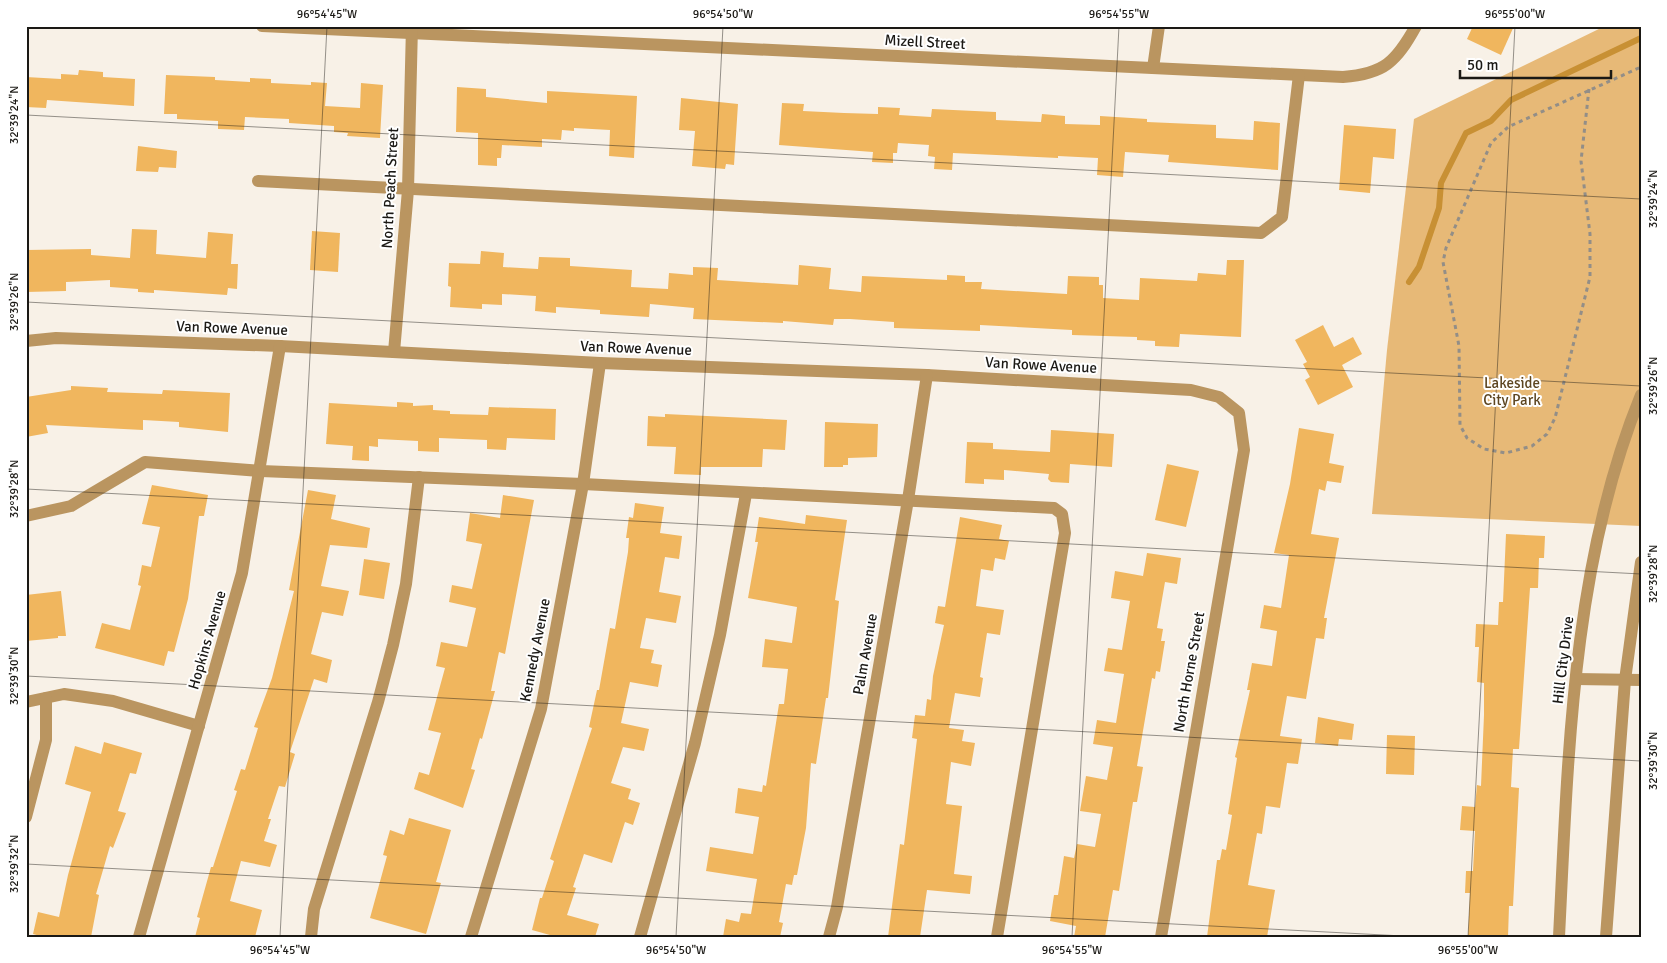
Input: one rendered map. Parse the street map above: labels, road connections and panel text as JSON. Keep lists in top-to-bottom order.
{
  "streets": {
    "street": [
      "Mizell Street",
      "North Peach Street",
      "Van Rowe Avenue",
      "Hopkins Avenue",
      "Kennedy Avenue",
      "Palm Avenue",
      "Hill City Drive",
      "North Horne Street"
    ]
  },
  "crossings": [
    ["Mizell Street", "North Peach Street"],
    ["North Peach Street", "Van Rowe Avenue"],
    ["Van Rowe Avenue", "Hopkins Avenue"],
    ["Van Rowe Avenue", "Kennedy Avenue"],
    ["Van Rowe Avenue", "Palm Avenue"],
    ["Van Rowe Avenue", "North Horne Street"]
  ],
  "parks": ["Lakeside City Park"],
  "scale_bar": "50 m",
  "coordinates": [
    "96°54'45\"W",
    "96°54'50\"W",
    "96°54'55\"W",
    "96°55'00\"W",
    "32°39'24\"N",
    "32°39'26\"N",
    "32°39'28\"N",
    "32°39'30\"N",
    "32°39'32\"N"
  ]
}
